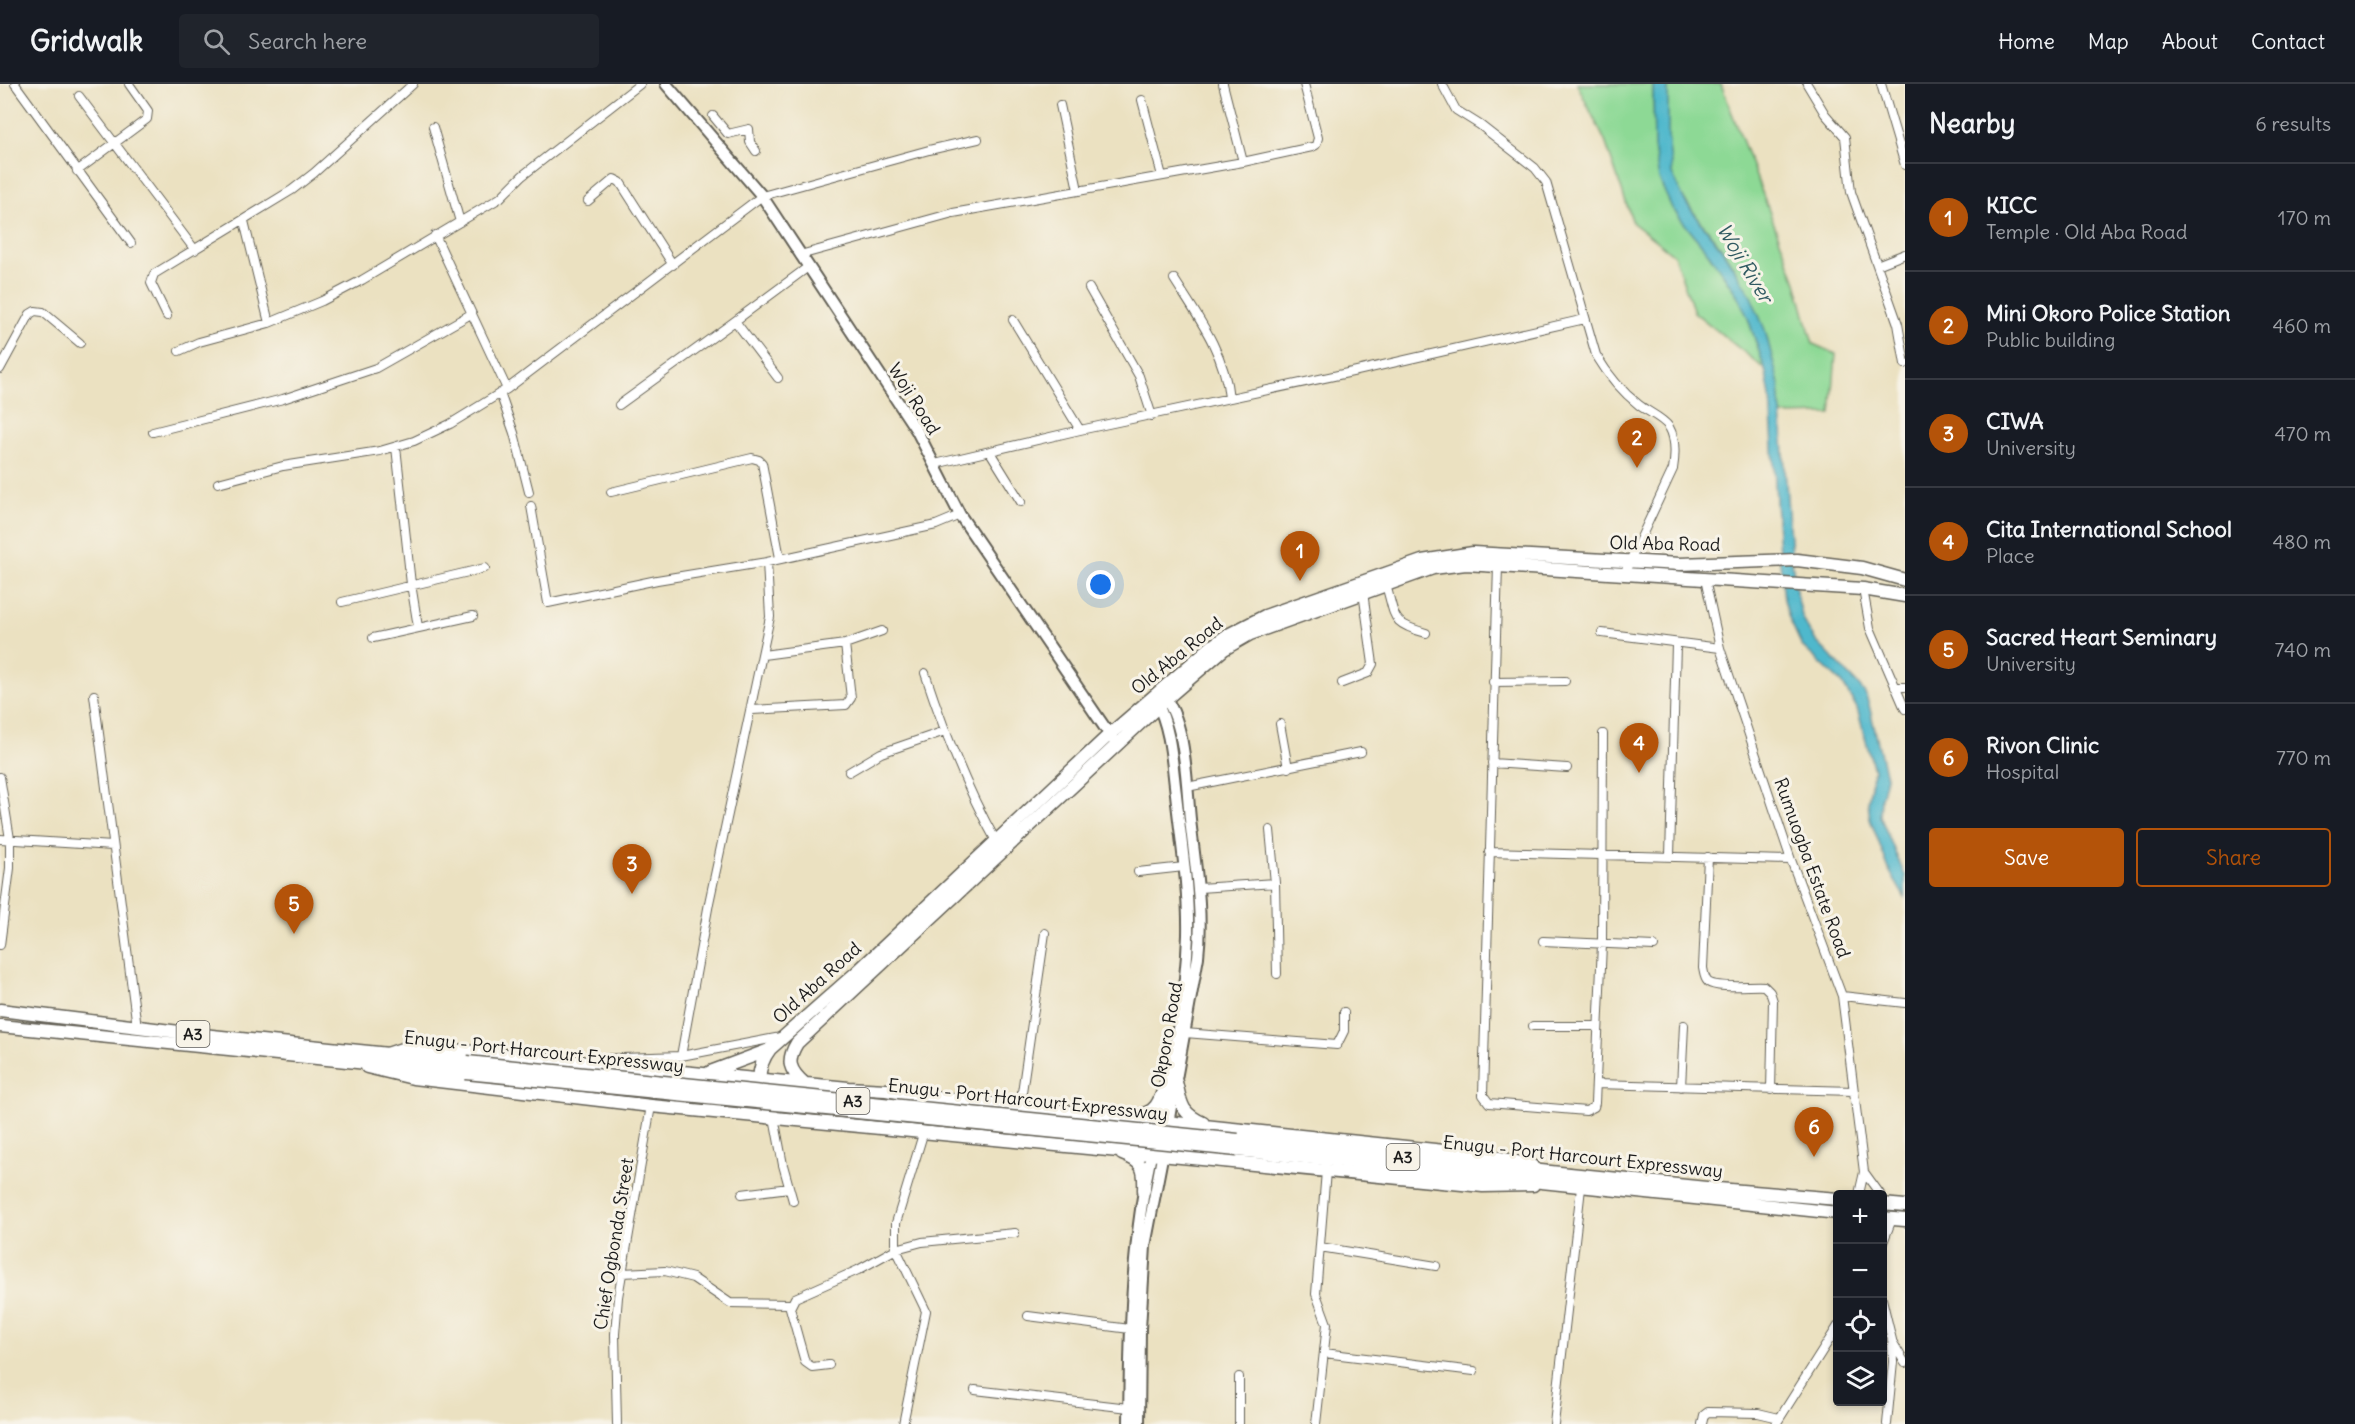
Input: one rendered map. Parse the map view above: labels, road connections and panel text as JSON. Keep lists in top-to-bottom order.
{
  "streets": {
    "main road": [
      "Woji Road",
      "Old Aba Road",
      "A3",
      "Okporo Road",
      "Enugu - Port Harcourt Expressway"
    ],
    "street": ["Rumuogba Estate Road", "Chief Ogbonda Street"]
  },
  "crossings": [
    ["Woji Road", "Old Aba Road"],
    ["Old Aba Road", "Rumuogba Estate Road"],
    ["Old Aba Road", "Okporo Road"]
  ],
  "water": ["Woji River"],
  "page": {
    "header": "Gridwalk",
    "search": "Search here",
    "nav": [
      "Home",
      "Map",
      "About",
      "Contact"
    ],
    "heading": ["Nearby", "6 results"],
    "list": [
      {
        "mark": "1",
        "name": "KICC",
        "note": "Temple · Old Aba Road",
        "value": "170 m"
      },
      {
        "mark": "2",
        "name": "Mini Okoro Police Station",
        "note": "Public building",
        "value": "460 m"
      },
      {
        "mark": "3",
        "name": "CIWA",
        "note": "University",
        "value": "470 m"
      },
      {
        "mark": "4",
        "name": "Cita International School",
        "note": "Place",
        "value": "480 m"
      },
      {
        "mark": "5",
        "name": "Sacred Heart Seminary",
        "note": "University",
        "value": "740 m"
      },
      {
        "mark": "6",
        "name": "Rivon Clinic",
        "note": "Hospital",
        "value": "770 m"
      }
    ],
    "pins": [
      "2",
      "1",
      "4",
      "3",
      "5",
      "6"
    ],
    "buttons": ["Save", "Share"],
    "map_buttons": ["+", "−"]
  }
}
